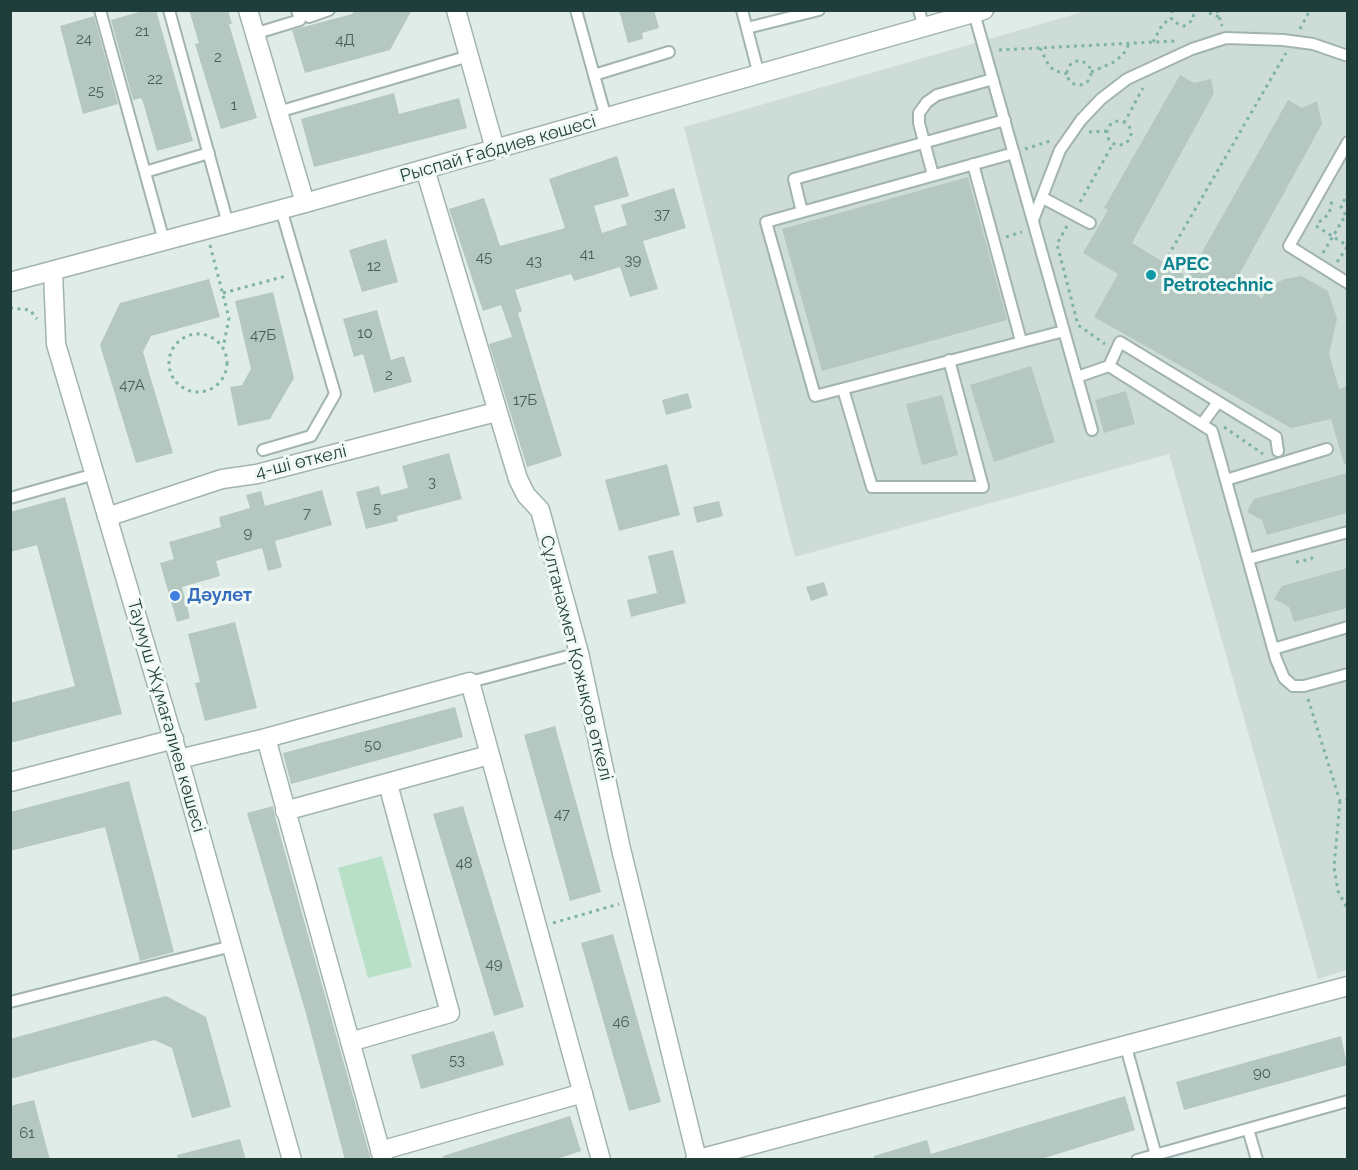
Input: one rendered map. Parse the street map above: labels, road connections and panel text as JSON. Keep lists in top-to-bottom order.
{
  "streets": {
    "street": [
      "Рыспай Ғабдиев көшесі",
      "4-ші өткелі",
      "Сұлтанахмет Қожықов өткелі",
      "Таумуш Жұмағалиев көшесі"
    ]
  },
  "crossings": [
    ["Рыспай Ғабдиев көшесі", "Сұлтанахмет Қожықов өткелі"],
    ["Рыспай Ғабдиев көшесі", "Таумуш Жұмағалиев көшесі"],
    ["4-ші өткелі", "Сұлтанахмет Қожықов өткелі"],
    ["4-ші өткелі", "Таумуш Жұмағалиев көшесі"]
  ],
  "places": ["APEC Petrotechnic", "Дәулет"],
  "house_numbers": [
    "21",
    "24",
    "4Д",
    "2",
    "22",
    "25",
    "1",
    "37",
    "41",
    "45",
    "39",
    "43",
    "12",
    "10",
    "47Б",
    "2",
    "47А",
    "17Б",
    "3",
    "5",
    "7",
    "9",
    "50",
    "47",
    "48",
    "49",
    "46",
    "53",
    "90",
    "61"
  ]
}
